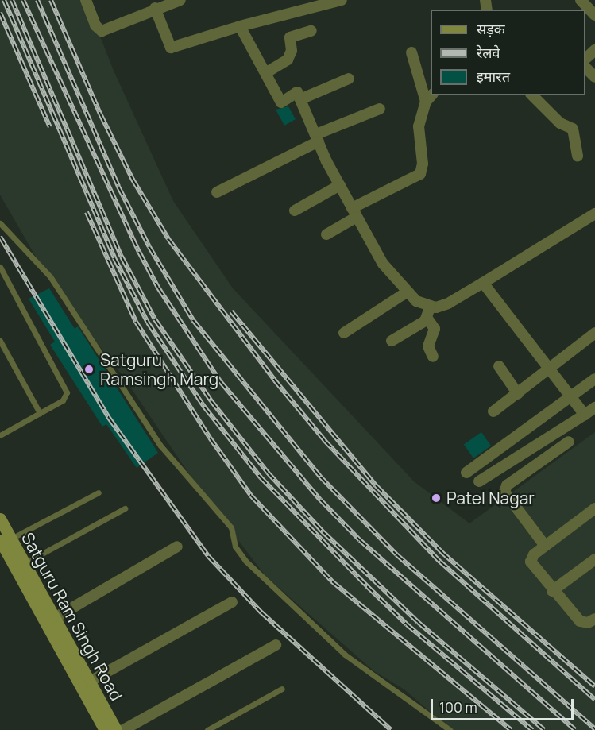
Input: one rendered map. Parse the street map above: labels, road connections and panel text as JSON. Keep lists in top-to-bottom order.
{
  "streets": {
    "street": ["Satguru Ram Singh Road"]
  },
  "places": ["Satguru Ramsingh Marg", "Patel Nagar"],
  "legend": ["सड़क", "रेलवे", "इमारत"],
  "scale_bar": "100 m"
}
